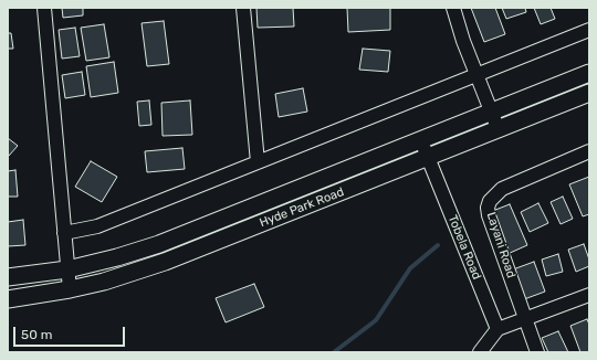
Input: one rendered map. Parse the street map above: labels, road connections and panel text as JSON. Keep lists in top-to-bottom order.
{
  "streets": {
    "street": ["Hyde Park Road", "Layani Road", "Tobela Road"]
  },
  "crossings": [
    ["Hyde Park Road", "Tobela Road"]
  ],
  "scale_bar": "50 m"
}
